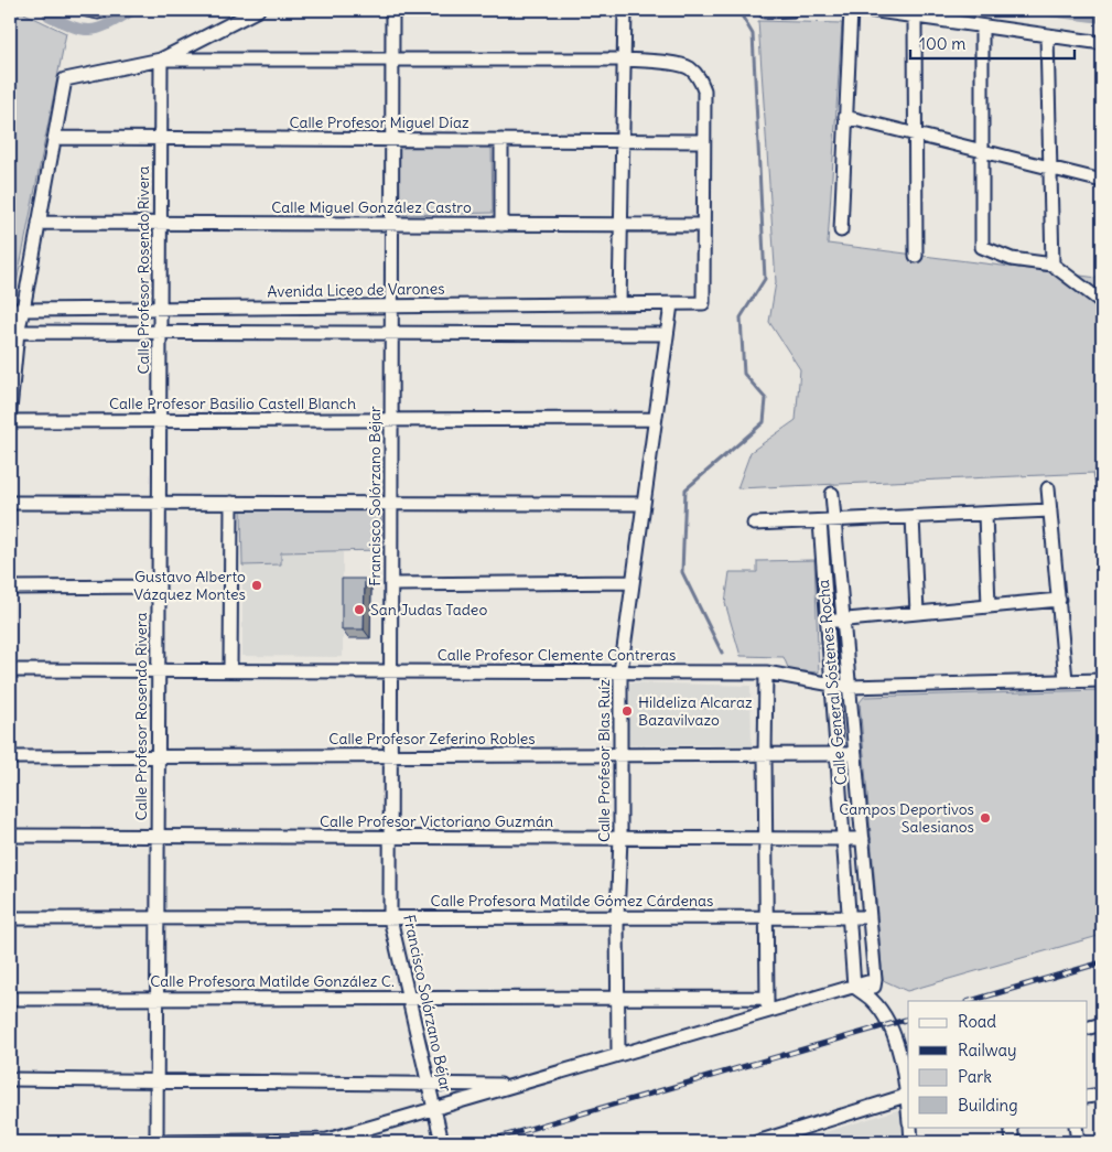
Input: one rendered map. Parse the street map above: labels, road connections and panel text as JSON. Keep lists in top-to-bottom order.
{
  "streets": {
    "street": [
      "Calle Profesor Miguel Díaz",
      "Calle Miguel González Castro",
      "Calle Profesor Rosendo Rivera",
      "Avenida Liceo de Varones",
      "Calle Profesor Basilio Castell Blanch",
      "Francisco Solórzano Béjar",
      "Calle Profesor Clemente Contreras",
      "Calle General Sóstenes Rocha",
      "Calle Profesor Zeferino Robles",
      "Calle Profesor Blas Ruíz",
      "Calle Profesor Victoriano Guzmán",
      "Calle Profesora Matilde Gómez Cárdenas",
      "Calle Profesora Matilde González C."
    ]
  },
  "crossings": [
    ["Calle Profesor Miguel Díaz", "Calle Profesor Rosendo Rivera"],
    ["Calle Profesor Miguel Díaz", "Francisco Solórzano Béjar"],
    ["Calle Miguel González Castro", "Calle Profesor Rosendo Rivera"],
    ["Calle Miguel González Castro", "Avenida Liceo de Varones"],
    ["Calle Miguel González Castro", "Francisco Solórzano Béjar"],
    ["Calle Profesor Rosendo Rivera", "Avenida Liceo de Varones"],
    ["Calle Profesor Rosendo Rivera", "Calle Profesor Basilio Castell Blanch"],
    ["Calle Profesor Rosendo Rivera", "Calle Profesor Clemente Contreras"],
    ["Calle Profesor Rosendo Rivera", "Calle Profesor Zeferino Robles"],
    ["Calle Profesor Rosendo Rivera", "Calle Profesor Victoriano Guzmán"],
    ["Calle Profesor Rosendo Rivera", "Calle Profesora Matilde Gómez Cárdenas"],
    ["Calle Profesor Rosendo Rivera", "Calle Profesora Matilde González C."],
    ["Avenida Liceo de Varones", "Francisco Solórzano Béjar"],
    ["Avenida Liceo de Varones", "Calle Profesor Blas Ruíz"],
    ["Calle Profesor Basilio Castell Blanch", "Francisco Solórzano Béjar"],
    ["Calle Profesor Basilio Castell Blanch", "Calle Profesor Blas Ruíz"],
    ["Francisco Solórzano Béjar", "Calle Profesor Clemente Contreras"],
    ["Francisco Solórzano Béjar", "Calle Profesor Zeferino Robles"],
    ["Francisco Solórzano Béjar", "Calle Profesor Victoriano Guzmán"],
    ["Francisco Solórzano Béjar", "Calle Profesora Matilde Gómez Cárdenas"],
    ["Francisco Solórzano Béjar", "Calle Profesora Matilde González C."],
    ["Calle Profesor Clemente Contreras", "Calle General Sóstenes Rocha"],
    ["Calle Profesor Clemente Contreras", "Calle Profesor Blas Ruíz"],
    ["Calle General Sóstenes Rocha", "Calle Profesor Zeferino Robles"],
    ["Calle General Sóstenes Rocha", "Calle Profesor Victoriano Guzmán"],
    ["Calle General Sóstenes Rocha", "Calle Profesora Matilde Gómez Cárdenas"],
    ["Calle Profesor Zeferino Robles", "Calle Profesor Blas Ruíz"],
    ["Calle Profesor Blas Ruíz", "Calle Profesor Victoriano Guzmán"],
    ["Calle Profesor Blas Ruíz", "Calle Profesora Matilde Gómez Cárdenas"],
    ["Calle Profesor Blas Ruíz", "Calle Profesora Matilde González C."]
  ],
  "places": [
    "Gustavo Alberto Vázquez Montes",
    "San Judas Tadeo",
    "Hildeliza Alcaraz Bazavilvazo",
    "Campos Deportivos Salesianos"
  ],
  "legend": [
    "Road",
    "Railway",
    "Park",
    "Building"
  ],
  "scale_bar": "100 m"
}
